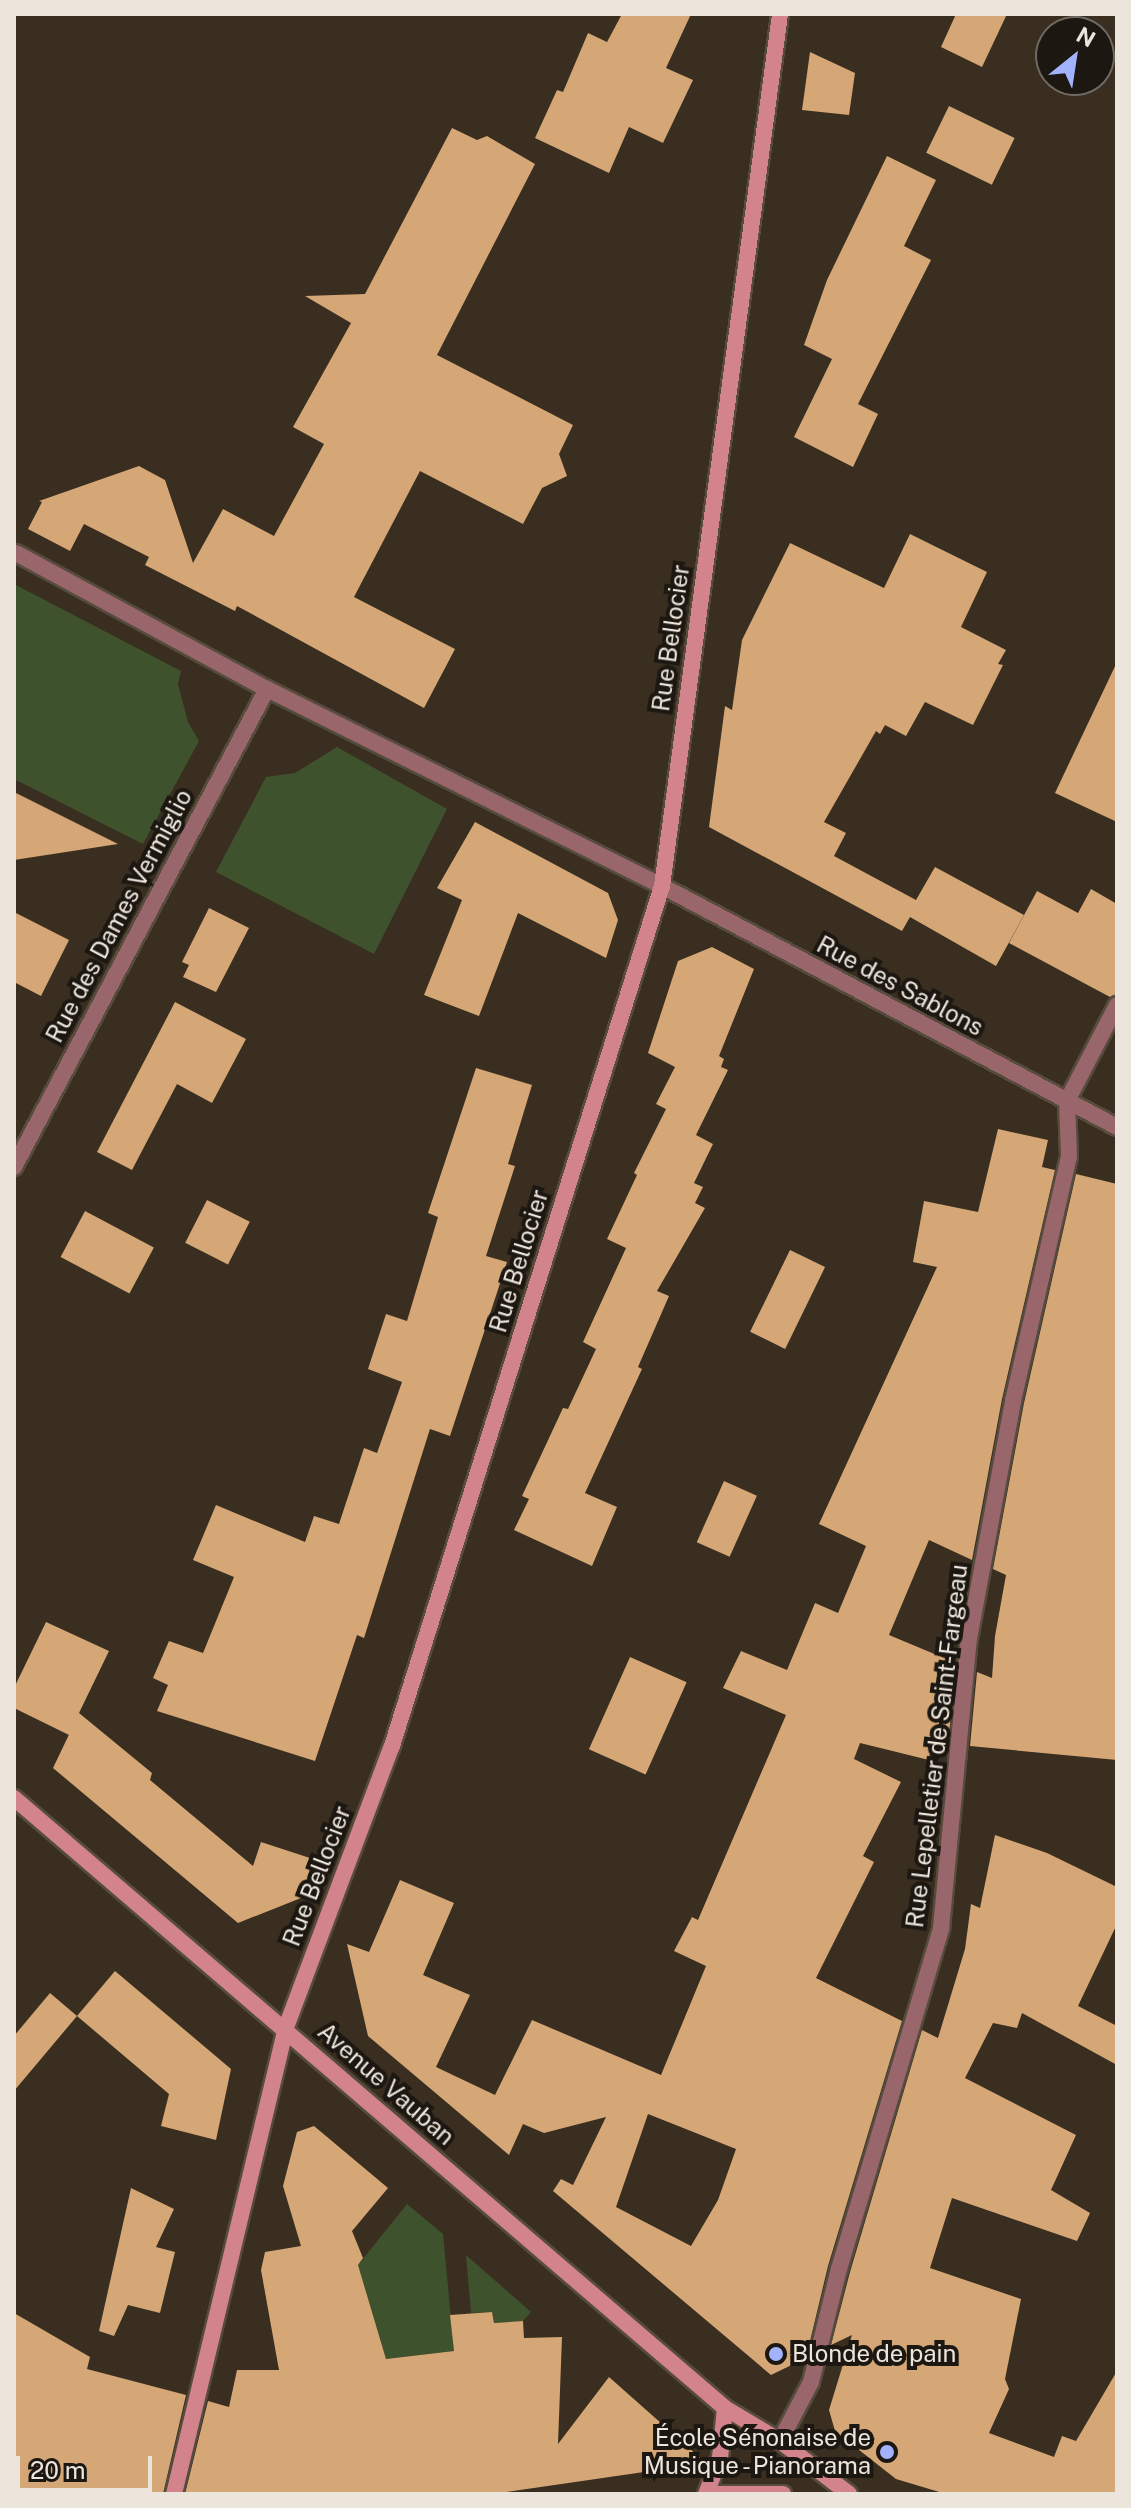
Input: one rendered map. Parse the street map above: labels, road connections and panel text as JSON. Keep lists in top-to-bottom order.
{
  "streets": {
    "street": [
      "Rue Bellocier",
      "Rue des Dames Vermiglio",
      "Rue des Sablons",
      "Rue Lepelletier de Saint-Fargeau",
      "Avenue Vauban"
    ]
  },
  "crossings": [
    ["Rue Bellocier", "Rue des Sablons"],
    ["Rue Bellocier", "Avenue Vauban"],
    ["Rue des Sablons", "Rue Lepelletier de Saint-Fargeau"],
    ["Rue Lepelletier de Saint-Fargeau", "Avenue Vauban"]
  ],
  "places": ["Blonde de pain", "École Sénonaise de Musique - Pianorama"],
  "scale_bar": "20 m",
  "north": "top right"
}
